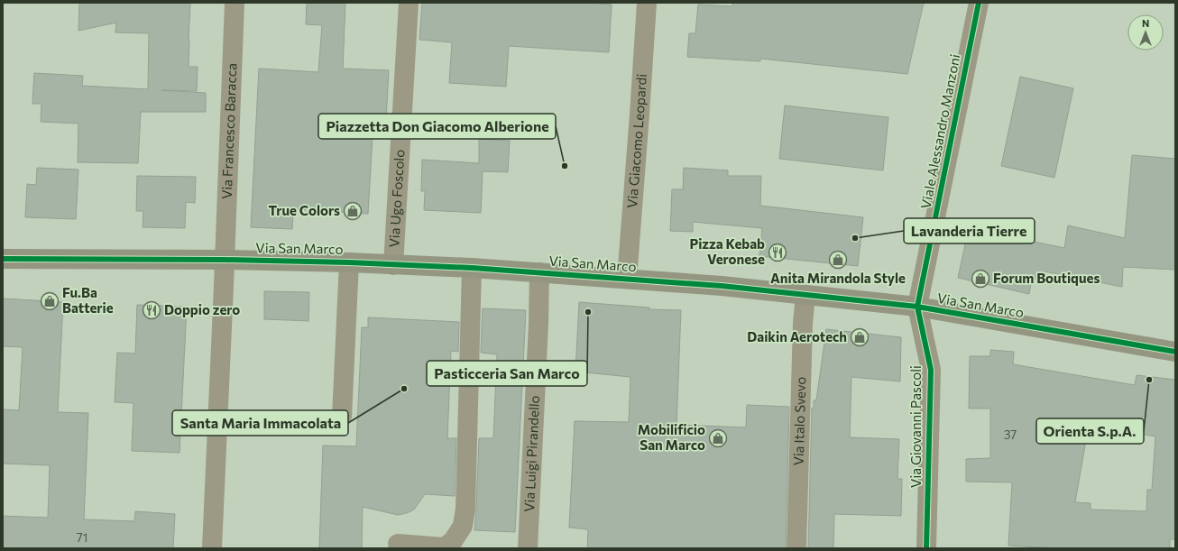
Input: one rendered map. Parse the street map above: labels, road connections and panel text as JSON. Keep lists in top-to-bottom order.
{
  "streets": {
    "main road": ["Via San Marco"],
    "street": [
      "Via Francesco Baracca",
      "Viale Alessandro Manzoni",
      "Via Giacomo Leopardi",
      "Via Ugo Foscolo",
      "Via Italo Svevo",
      "Via Giovanni Pascoli",
      "Via Luigi Pirandello"
    ]
  },
  "crossings": [
    ["Via Francesco Baracca", "Via San Marco"],
    ["Viale Alessandro Manzoni", "Via San Marco"],
    ["Viale Alessandro Manzoni", "Via Giovanni Pascoli"],
    ["Via Giacomo Leopardi", "Via San Marco"],
    ["Via Ugo Foscolo", "Via San Marco"],
    ["Via San Marco", "Via Italo Svevo"],
    ["Via San Marco", "Via Giovanni Pascoli"],
    ["Via San Marco", "Via Luigi Pirandello"]
  ],
  "places": {
    "other": [
      "Piazzetta Don Giacomo Alberione",
      "Lavanderia Tierre",
      "Pasticceria San Marco",
      "Orienta S.p.A.",
      "Santa Maria Immacolata"
    ],
    "shop": [
      "True Colors",
      "Anita Mirandola Style",
      "Forum Boutiques",
      "Fu.Ba Batterie",
      "Daikin Aerotech",
      "Mobilificio San Marco"
    ],
    "restaurant": ["Pizza Kebab Veronese", "Doppio zero"]
  },
  "house_numbers": ["37", "71"],
  "north": "top"
}
